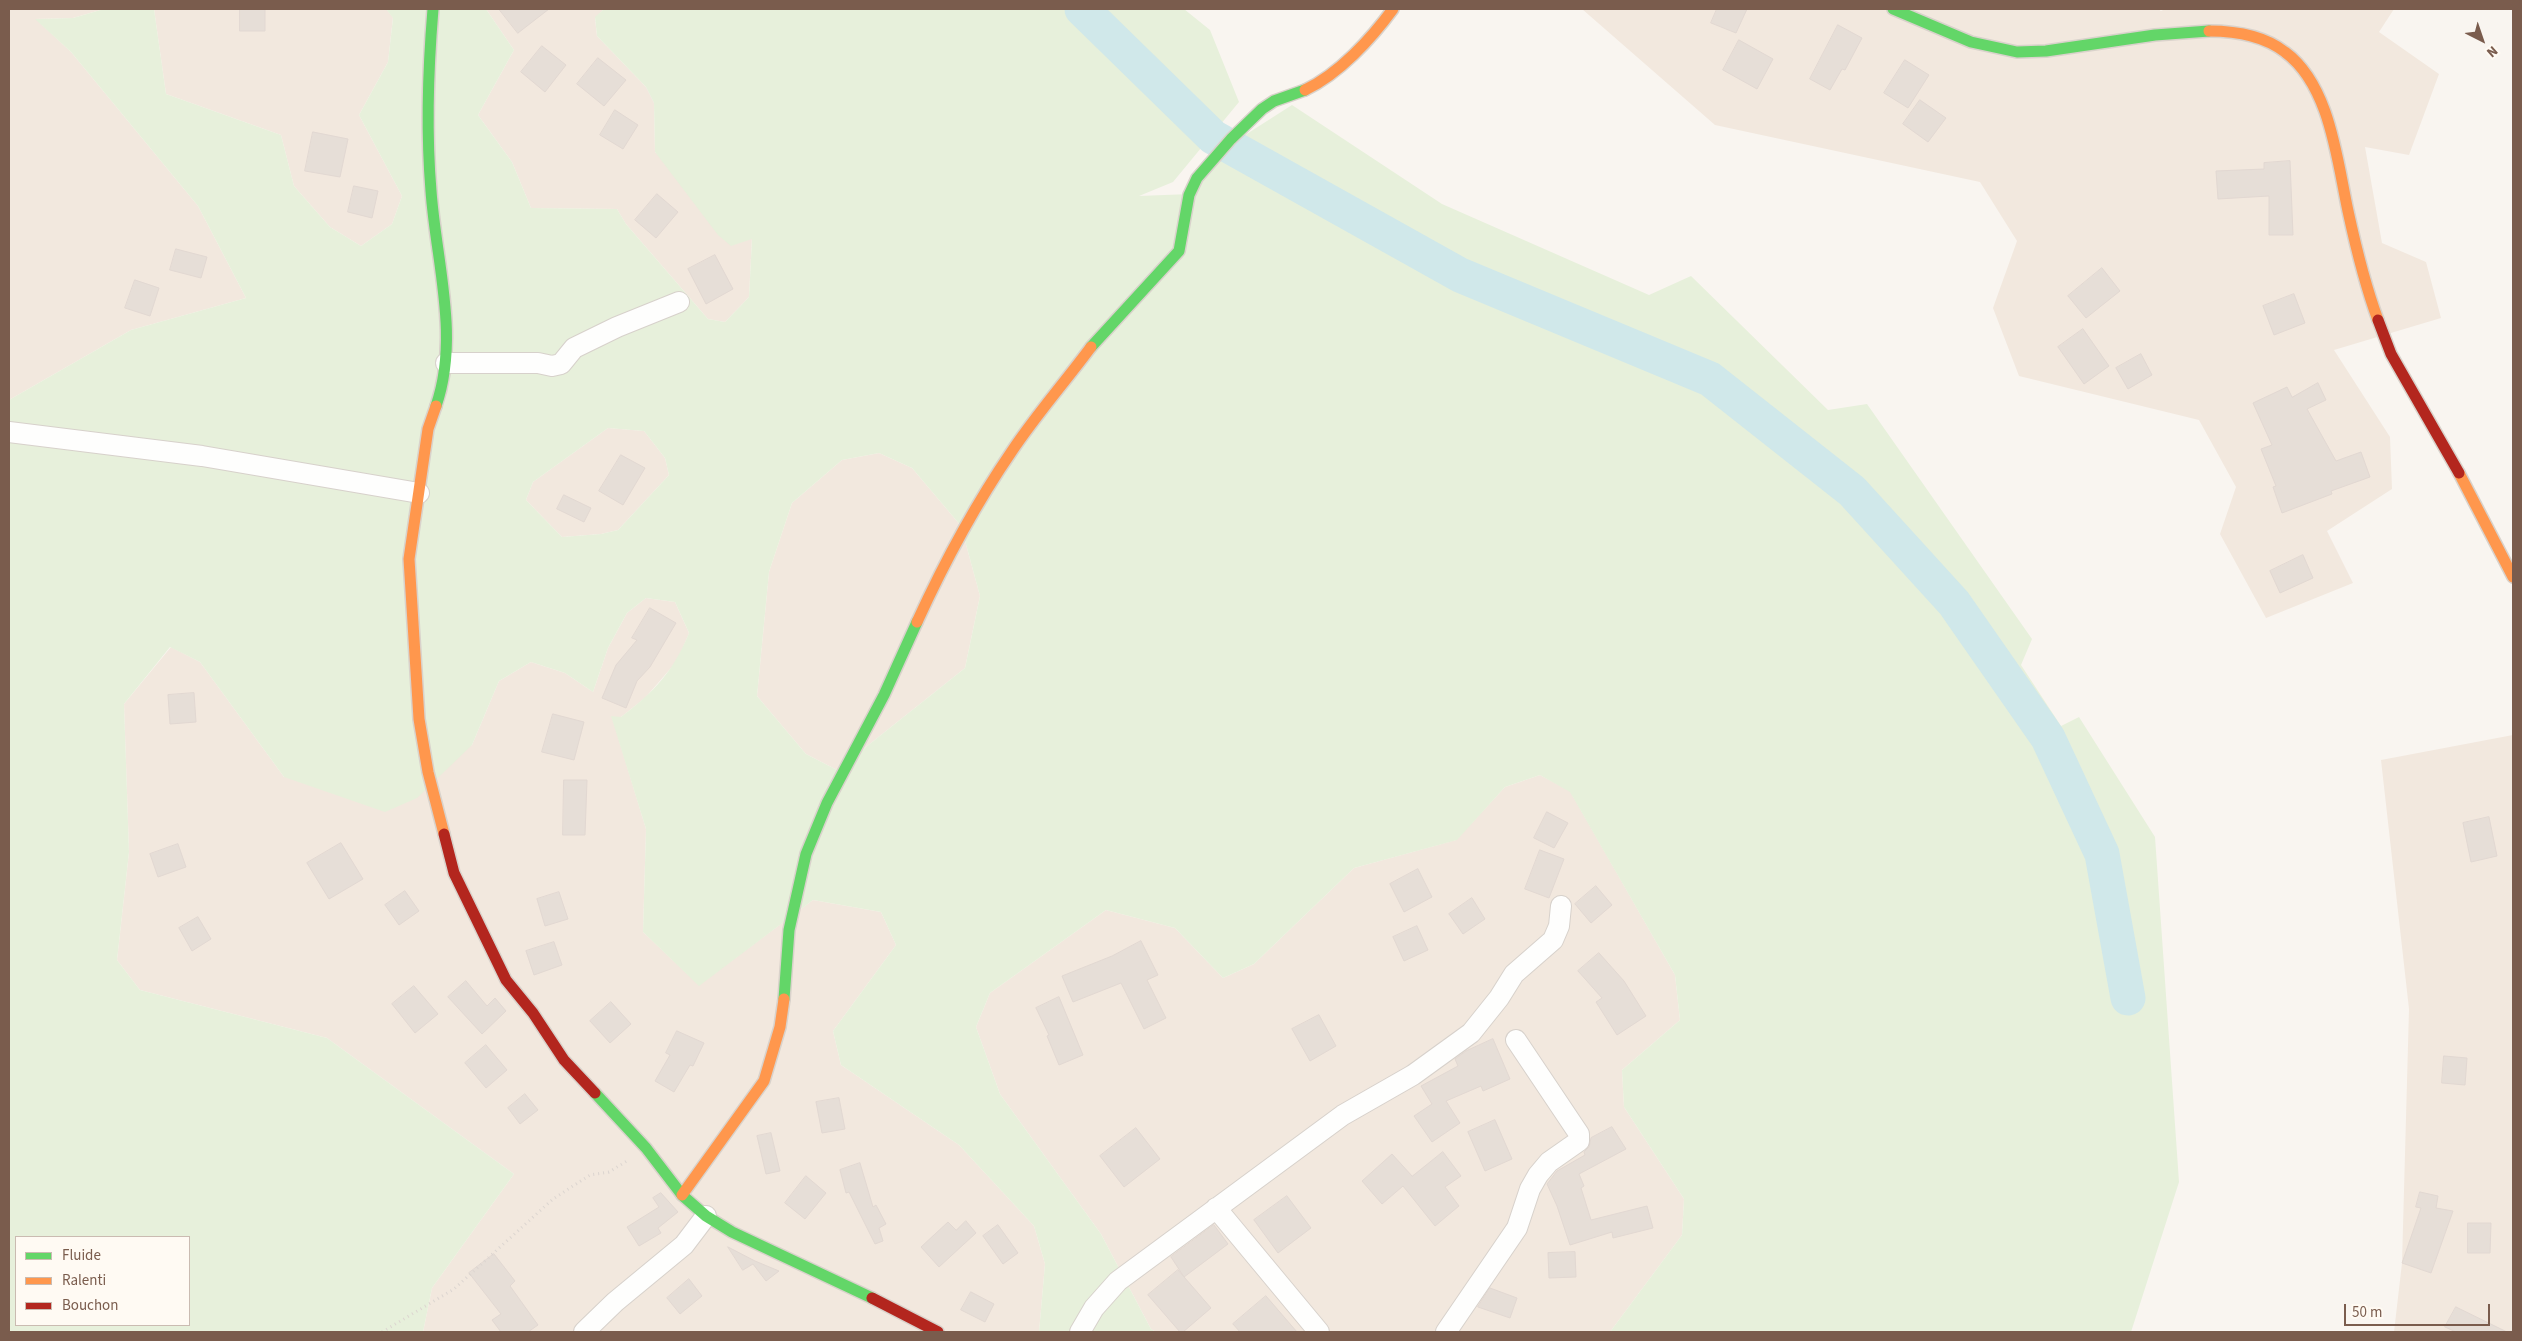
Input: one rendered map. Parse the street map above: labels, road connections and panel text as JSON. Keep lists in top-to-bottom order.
{
  "legend": ["Fluide", "Ralenti", "Bouchon"],
  "scale_bar": "50 m",
  "north": "bottom right"
}
